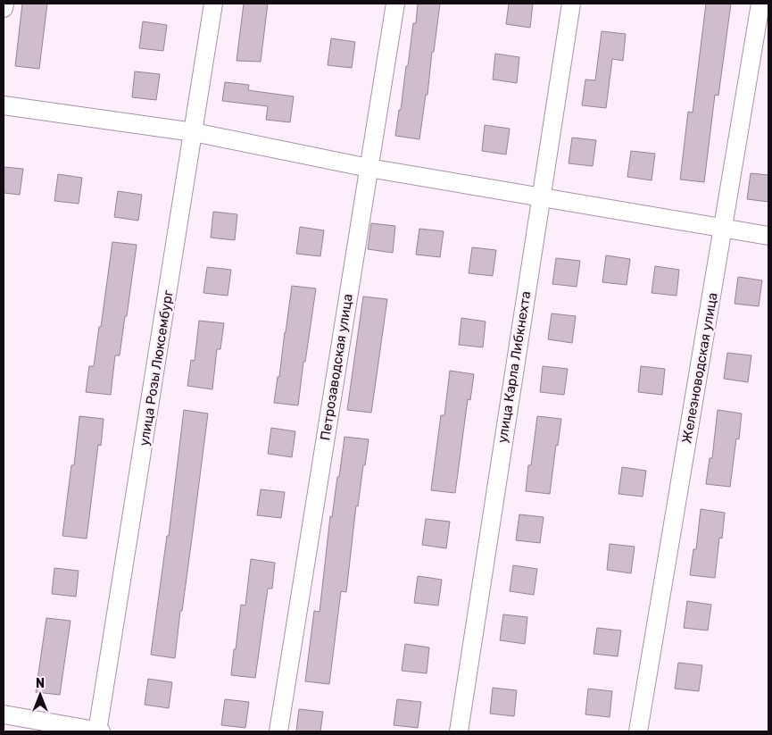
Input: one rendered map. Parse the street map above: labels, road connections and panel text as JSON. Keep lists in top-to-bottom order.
{
  "streets": {
    "street": [
      "Петрозаводская улица",
      "улица Карла Либкнехта",
      "улица Розы Люксембург",
      "Железноводская улица"
    ]
  },
  "north": "top"
}
